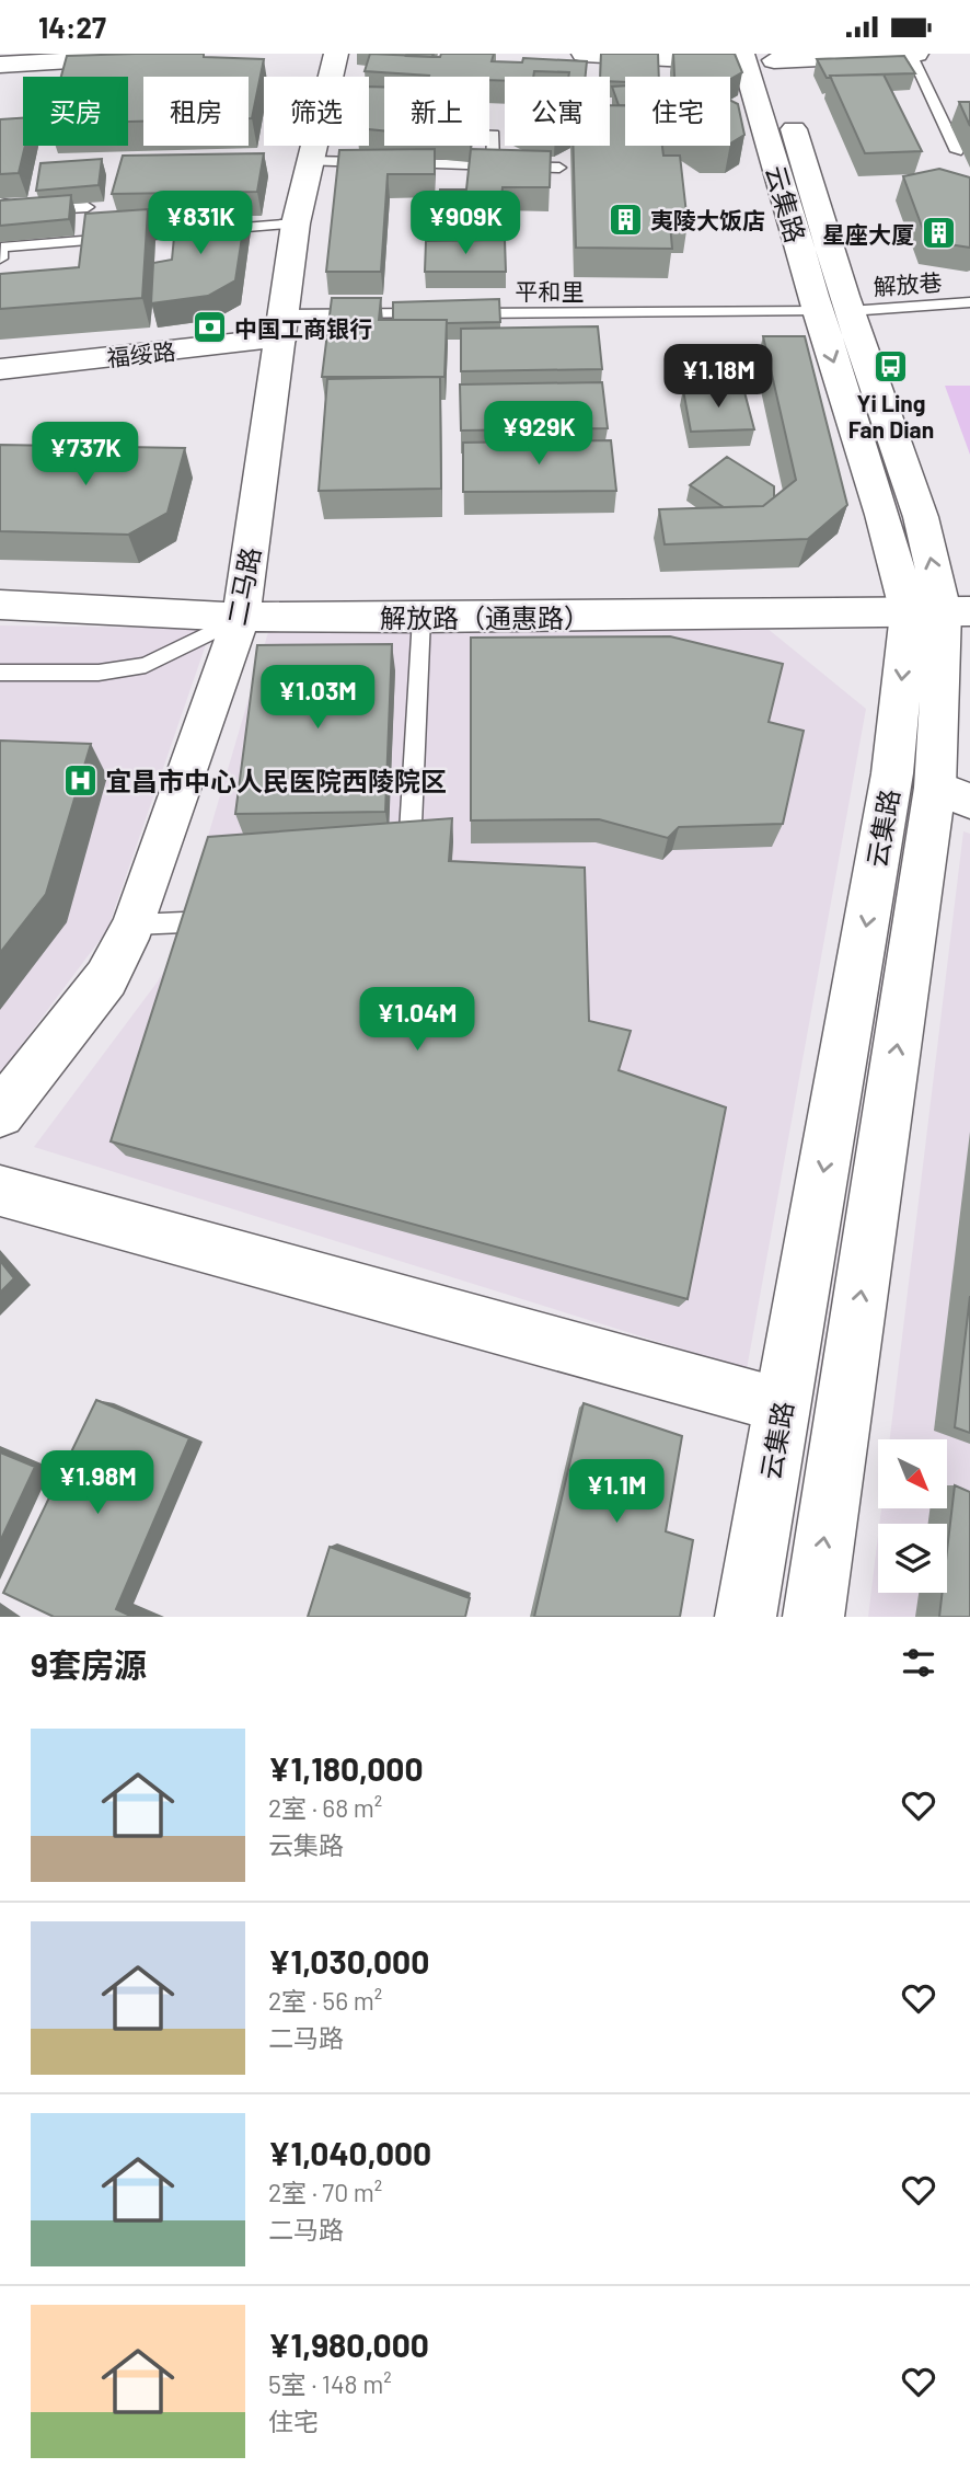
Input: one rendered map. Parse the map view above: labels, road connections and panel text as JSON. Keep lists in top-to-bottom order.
{
  "streets": {
    "street": [
      "云集路",
      "福绥路",
      "二马路",
      "解放路（通惠路）"
    ],
    "lane": ["解放巷", "平和里"]
  },
  "crossings": [
    ["云集路", "解放巷"],
    ["云集路", "平和里"],
    ["云集路", "解放路（通惠路）"],
    ["解放巷", "平和里"],
    ["平和里", "福绥路"],
    ["平和里", "二马路"],
    ["福绥路", "二马路"],
    ["二马路", "解放路（通惠路）"]
  ],
  "places": {
    "building": ["夷陵大饭店", "星座大厦"],
    "bank": ["中国工商银行"],
    "bus stop": ["Yi Ling Fan Dian"],
    "hospital": ["宜昌市中心人民医院西陵院区"]
  },
  "north": "bottom right",
  "page": {
    "status": "14:27",
    "chip": [
      "买房",
      "租房",
      "筛选",
      "新上",
      "公寓",
      "住宅"
    ],
    "price": [
      "¥831K",
      "¥909K",
      "¥1.18M",
      "¥929K",
      "¥737K",
      "¥1.03M",
      "¥1.04M",
      "¥1.98M",
      "¥1.1M"
    ],
    "heading": "9套房源",
    "list": [
      {
        "name": "¥1,180,000",
        "note": "2室 · 68 m² · 云集路"
      },
      {
        "name": "¥1,030,000",
        "note": "2室 · 56 m² · 二马路"
      },
      {
        "name": "¥1,040,000",
        "note": "2室 · 70 m² · 二马路"
      },
      {
        "name": "¥1,980,000",
        "note": "5室 · 148 m² · 住宅"
      }
    ]
  }
}
